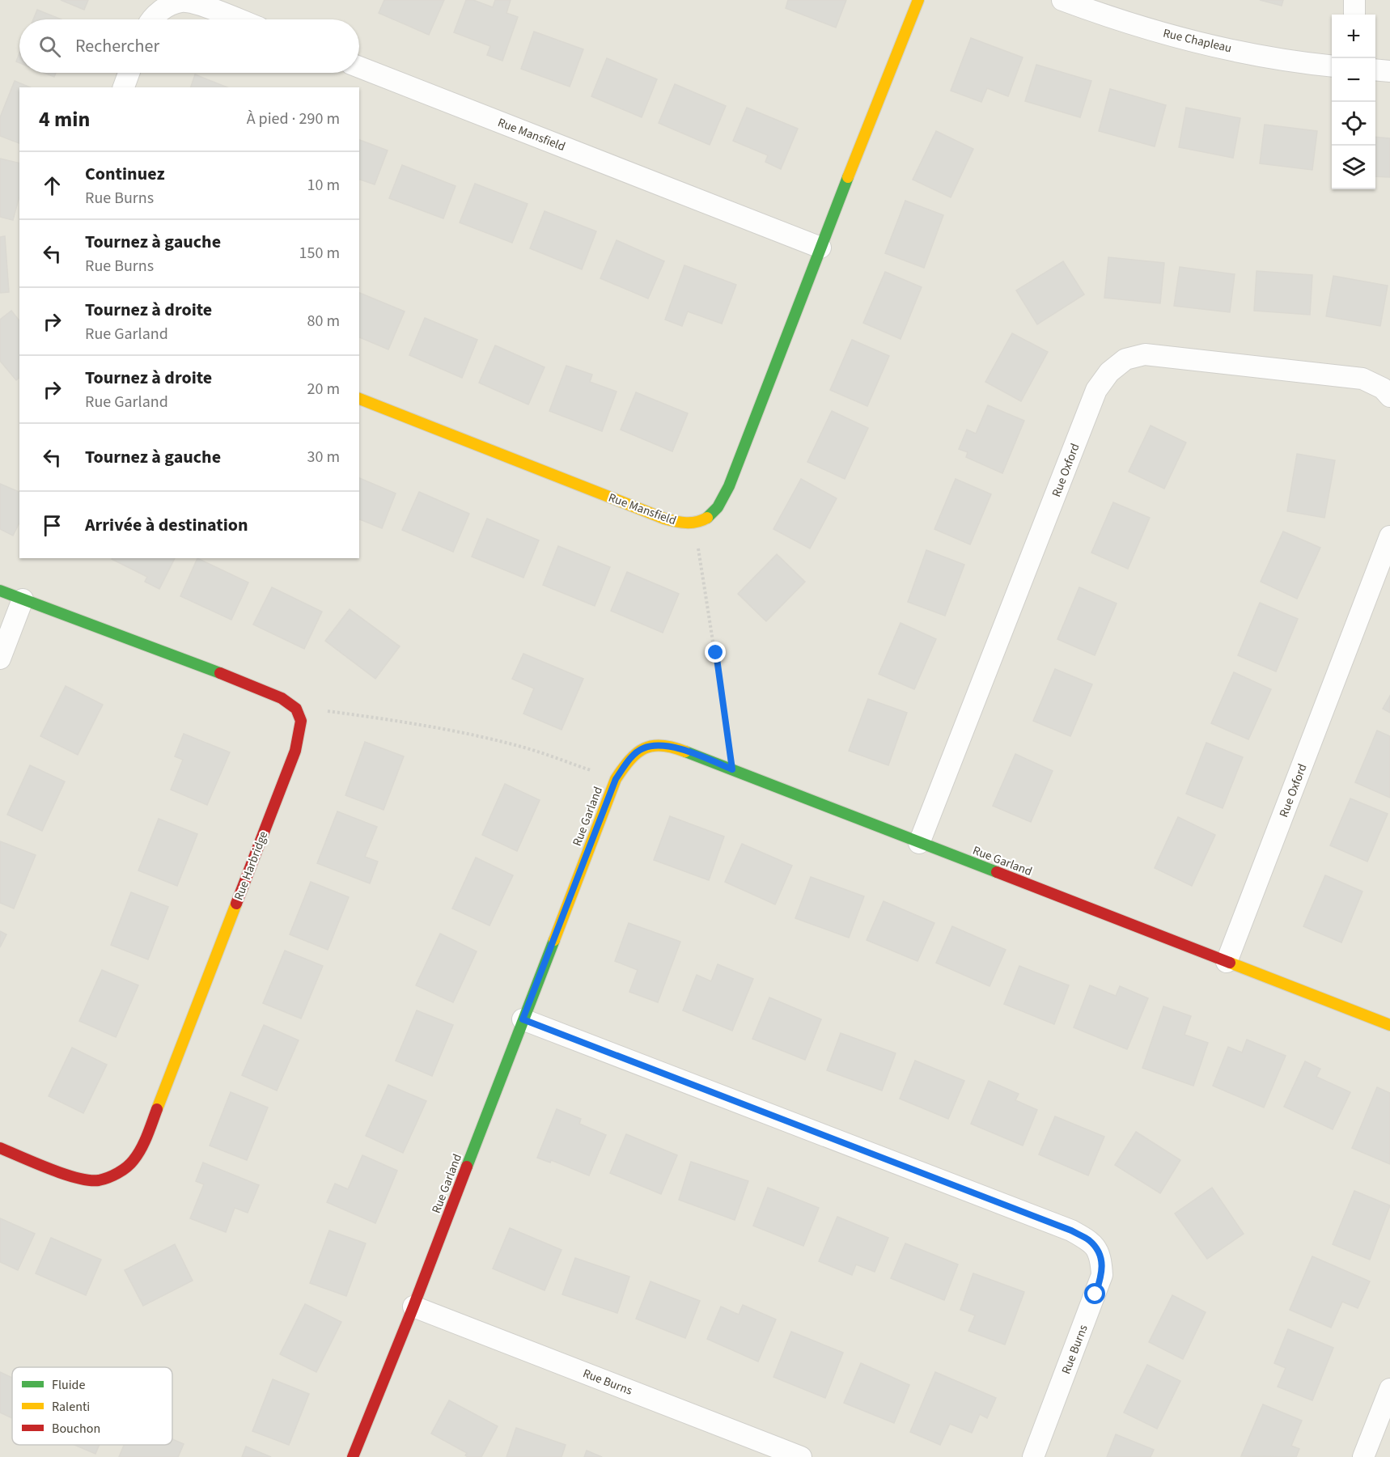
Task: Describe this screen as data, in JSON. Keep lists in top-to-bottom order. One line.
{"streets":{"street":["Rue Chapleau","Rue Mansfield","Rue Oxford","Rue Garland","Rue Harbridge","Rue Burns"]},"crossings":[["Rue Oxford","Rue Garland"],["Rue Garland","Rue Burns"]],"legend":["Fluide","Ralenti","Bouchon"],"page":{"map_buttons":["+","−"],"search":"Rechercher","heading":["4 min","À pied · 290 m"],"list":[["Continuez","Rue Burns","10 m"],["Tournez à gauche","Rue Burns","150 m"],["Tournez à droite","Rue Garland","80 m"],["Tournez à droite","Rue Garland","20 m"],["Tournez à gauche","30 m"],"Arrivée à destination"]}}
